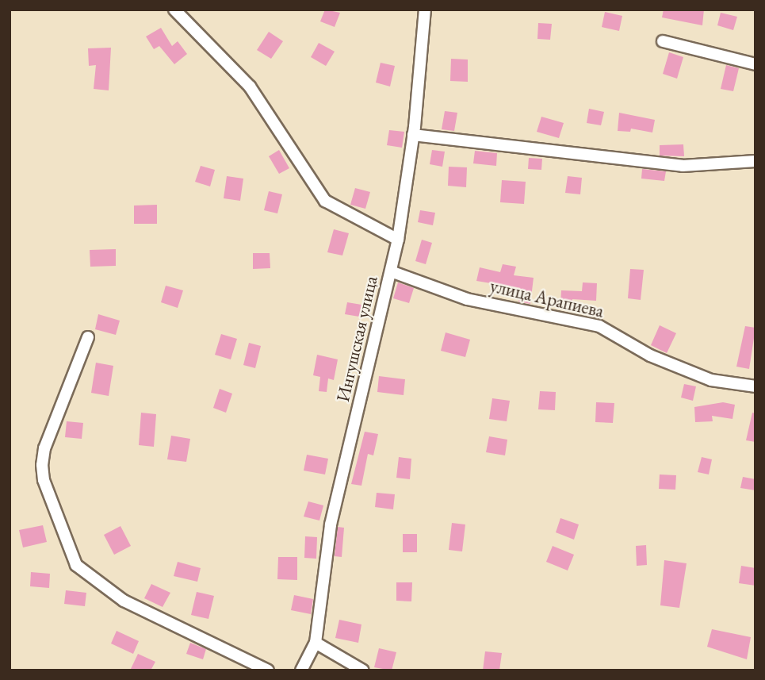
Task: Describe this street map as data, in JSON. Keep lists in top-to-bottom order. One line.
{"streets":{"street":["улица Арапиева","Ингушская улица"]},"crossings":[["улица Арапиева","Ингушская улица"]]}
